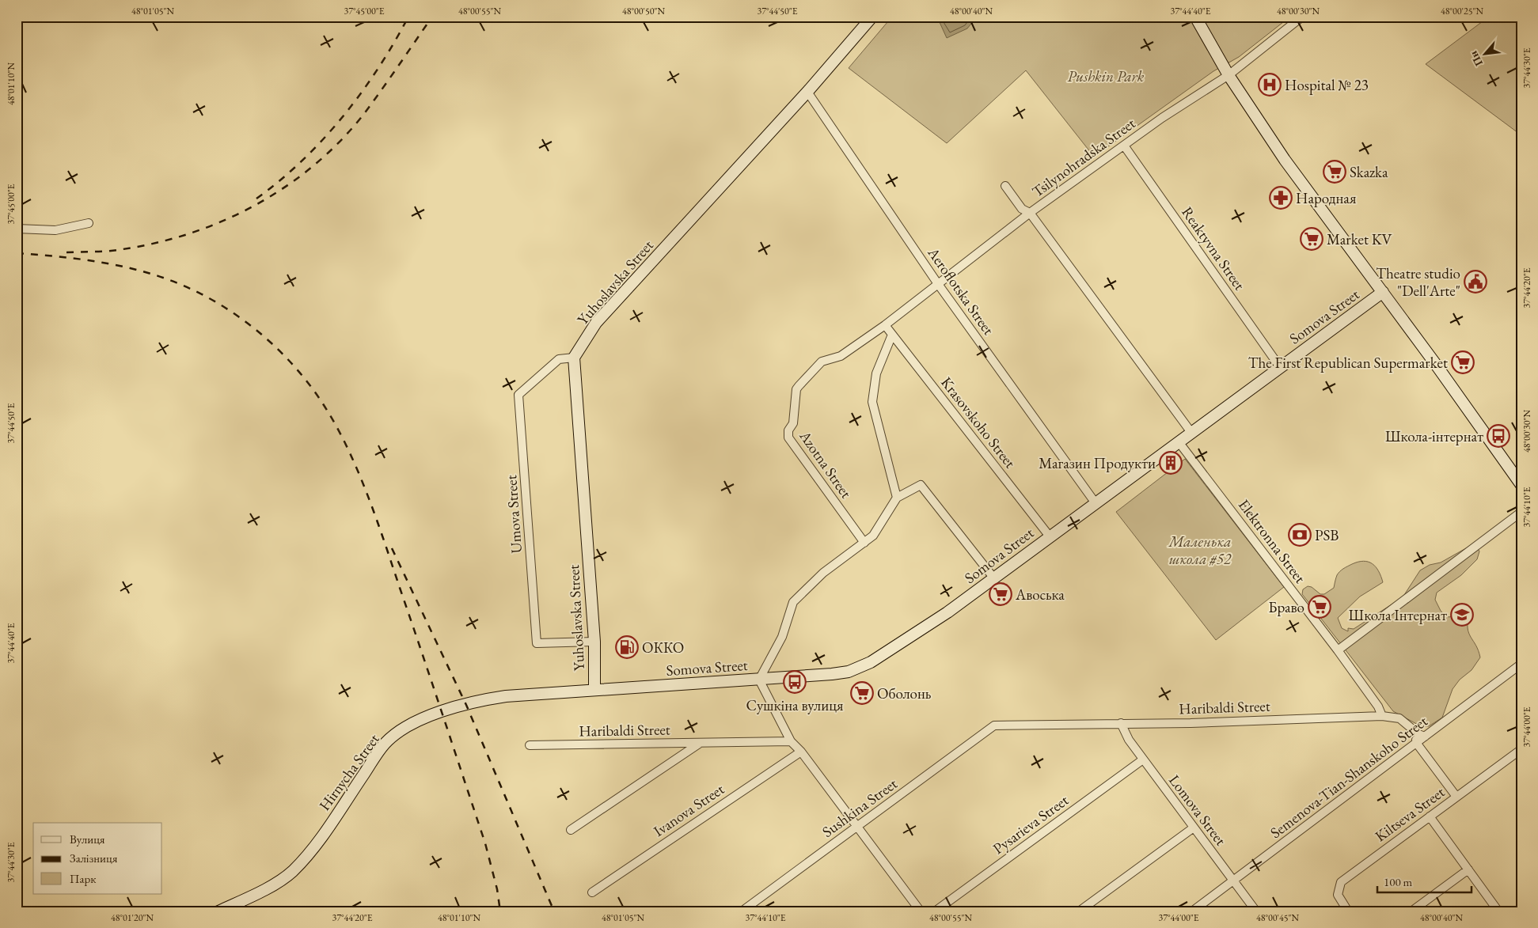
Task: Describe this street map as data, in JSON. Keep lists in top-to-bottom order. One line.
{"streets":{"main road":["Yuhoslavska Street","Somova Street","Hirnycha Street"],"street":["Tsilynohradska Street","Reaktyvna Street","Aeroflotska Street","Krasovskoho Street","Azotna Street","Umova Street","Elektronna Street","Haribaldi Street","Semenova-Tian-Shanskoho Street","Sushkina Street","Ivanova Street","Lomova Street","Kiltseva Street","Pysarieva Street"]},"crossings":[["Tsilynohradska Street","Reaktyvna Street"],["Tsilynohradska Street","Aeroflotska Street"],["Tsilynohradska Street","Krasovskoho Street"],["Tsilynohradska Street","Azotna Street"],["Reaktyvna Street","Somova Street"],["Yuhoslavska Street","Aeroflotska Street"],["Yuhoslavska Street","Somova Street"],["Yuhoslavska Street","Umova Street"],["Aeroflotska Street","Somova Street"],["Somova Street","Krasovskoho Street"],["Somova Street","Elektronna Street"],["Somova Street","Hirnycha Street"],["Krasovskoho Street","Azotna Street"],["Elektronna Street","Haribaldi Street"],["Haribaldi Street","Semenova-Tian-Shanskoho Street"],["Haribaldi Street","Sushkina Street"],["Haribaldi Street","Lomova Street"],["Semenova-Tian-Shanskoho Street","Lomova Street"],["Lomova Street","Pysarieva Street"]],"parks":["Pushkin Park","Маленька школа #52"],"places":{"hospital":["Hospital № 23"],"supermarket":["Skazka","Market KV","The First Republican Supermarket","Авоська","Браво","Оболонь"],"pharmacy":["Народная"],"public building":["Theatre studio \"Dell'Arte\""],"bus stop":["Школа-інтернат","Сушкіна вулиця"],"building":["Магазин Продукти"],"bank":["PSB"],"school or university":["Школа Інтернат"],"fuel station":["ОККО"]},"legend":["Вулиця","Залізниця","Парк"],"scale_bar":"100 m","north":"bottom left","coordinates":["48°01'05\"N","37°45'00\"E","48°00'55\"N","48°00'50\"N","37°44'50\"E","48°00'40\"N","37°44'40\"E","48°00'30\"N","48°00'25\"N","37°44'30\"E","48°01'10\"N","37°44'20\"E","37°44'10\"E","37°44'00\"E","48°01'20\"N","48°00'45\"N"]}
